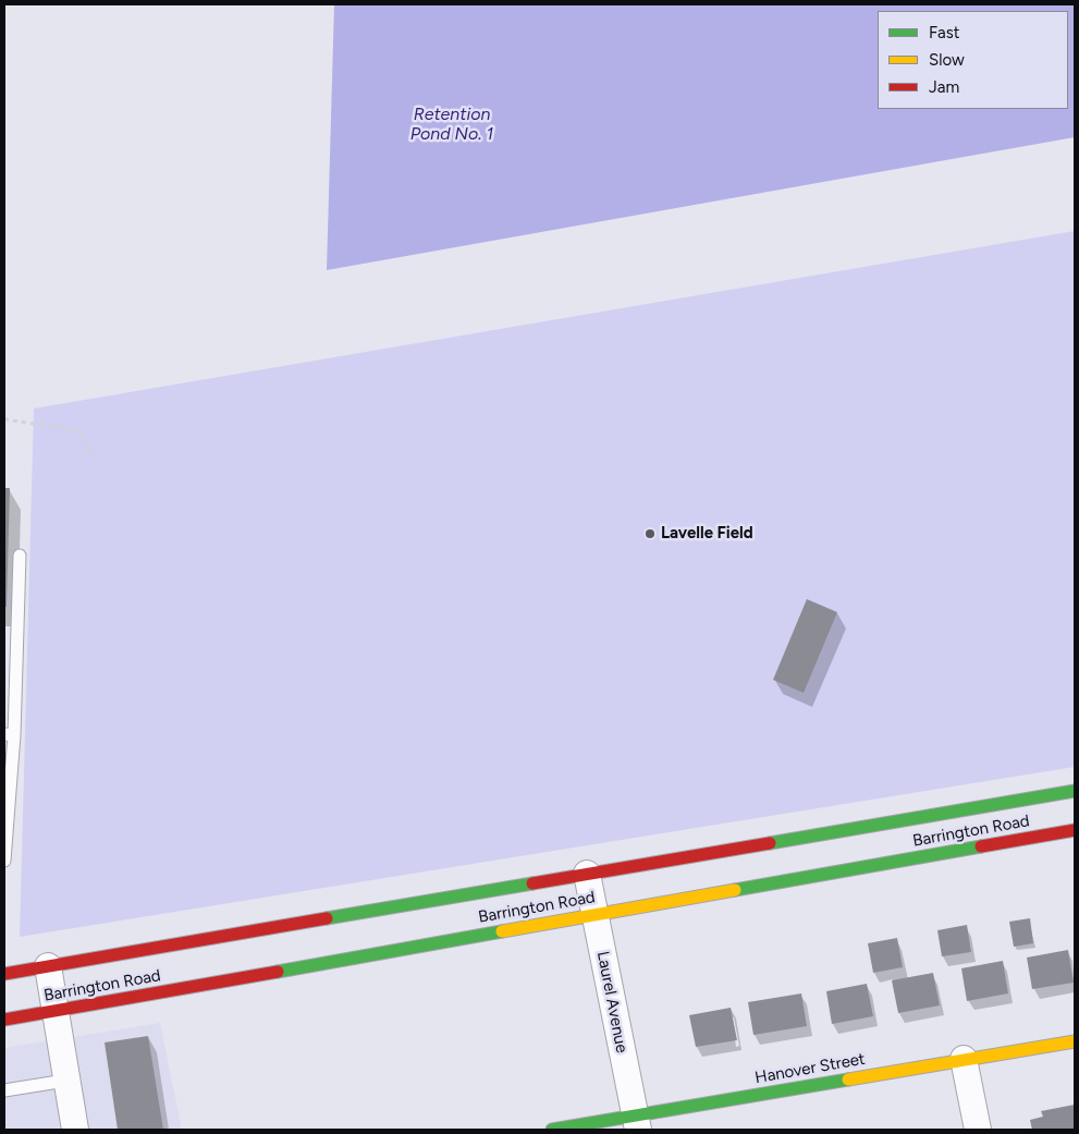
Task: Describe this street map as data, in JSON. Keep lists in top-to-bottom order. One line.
{"streets":{"main road":["Barrington Road","Hanover Street"],"street":["Laurel Avenue"]},"crossings":[["Barrington Road","Laurel Avenue"],["Laurel Avenue","Hanover Street"]],"water":["Retention Pond No. 1"],"places":["Lavelle Field"],"legend":["Fast","Slow","Jam"]}
